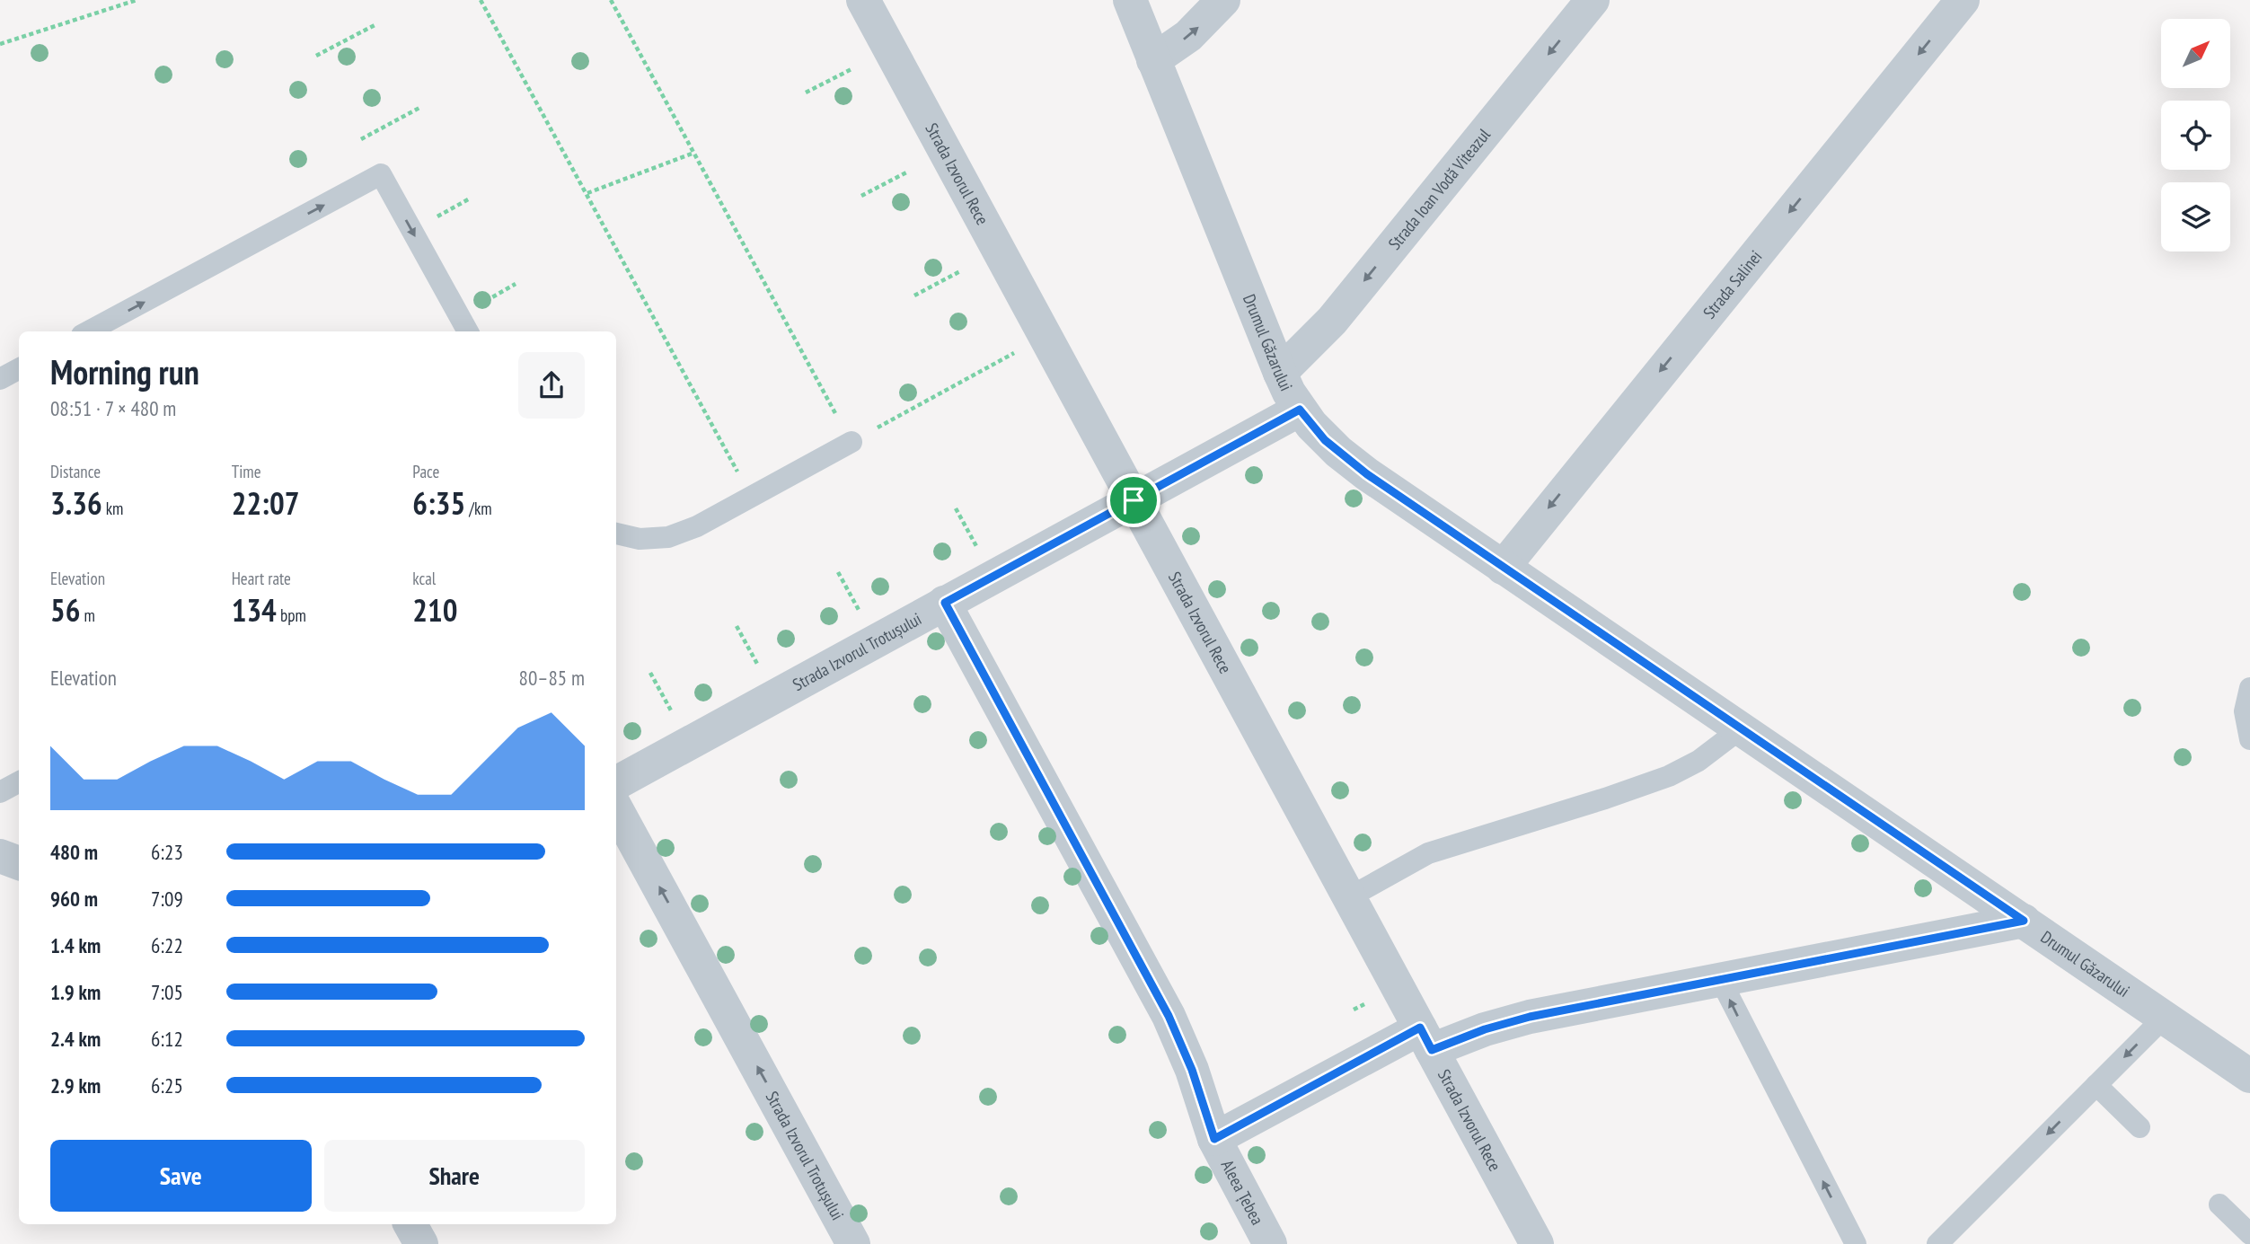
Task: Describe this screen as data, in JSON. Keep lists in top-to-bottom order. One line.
{"streets":{"street":["Strada Izvorul Rece","Strada Ioan Vodă Viteazul","Strada Salinei","Drumul Găzarului","Strada Izvorul Trotușului","Aleea Țebea"]},"crossings":[["Strada Izvorul Rece","Strada Izvorul Trotușului"],["Strada Ioan Vodă Viteazul","Drumul Găzarului"],["Strada Salinei","Drumul Găzarului"],["Drumul Găzarului","Strada Izvorul Trotușului"],["Strada Izvorul Trotușului","Aleea Țebea"]],"one_way":["Strada Ioan Vodă Viteazul","Strada Salinei","Strada Izvorul Trotușului"],"north":"top right","page":{"heading":["Morning run","08:51 · 7 × 480 m"],"stats":[["Distance","3.36 km"],["Time","22:07"],["Pace","6:35 /km"],["Elevation","56 m"],["Heart rate","134 bpm"],["kcal","210"]],"chart":["Elevation","80–85 m"],"list":[{"name":"480 m","note":"6:23"},{"name":"960 m","note":"7:09"},{"name":"1.4 km","note":"6:22"},{"name":"1.9 km","note":"7:05"},{"name":"2.4 km","note":"6:12"},{"name":"2.9 km","note":"6:25"}],"buttons":["Save","Share"]}}
